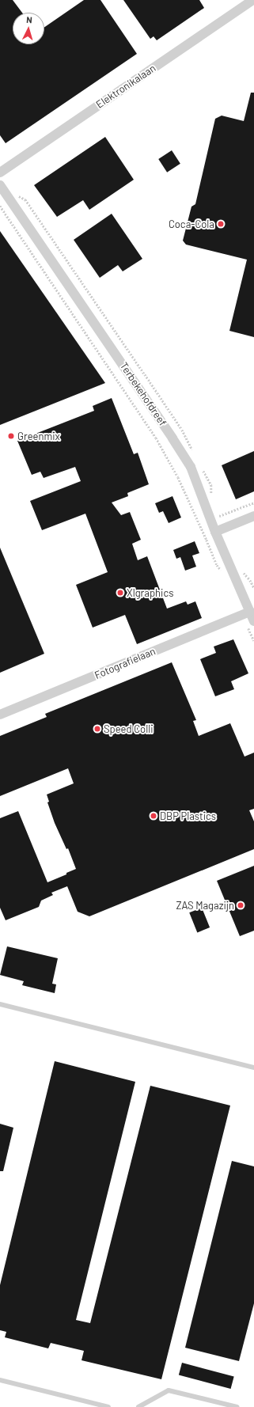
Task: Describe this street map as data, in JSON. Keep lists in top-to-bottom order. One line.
{"streets":{"street":["Elektronikalaan","Terbekehofdreef","Fotografielaan"]},"crossings":[["Terbekehofdreef","Fotografielaan"]],"places":["Coca-Cola","Greenmix","Xlgraphics","Speed Colli","DBP Plastics","ZAS Magazijn"],"north":"top"}
